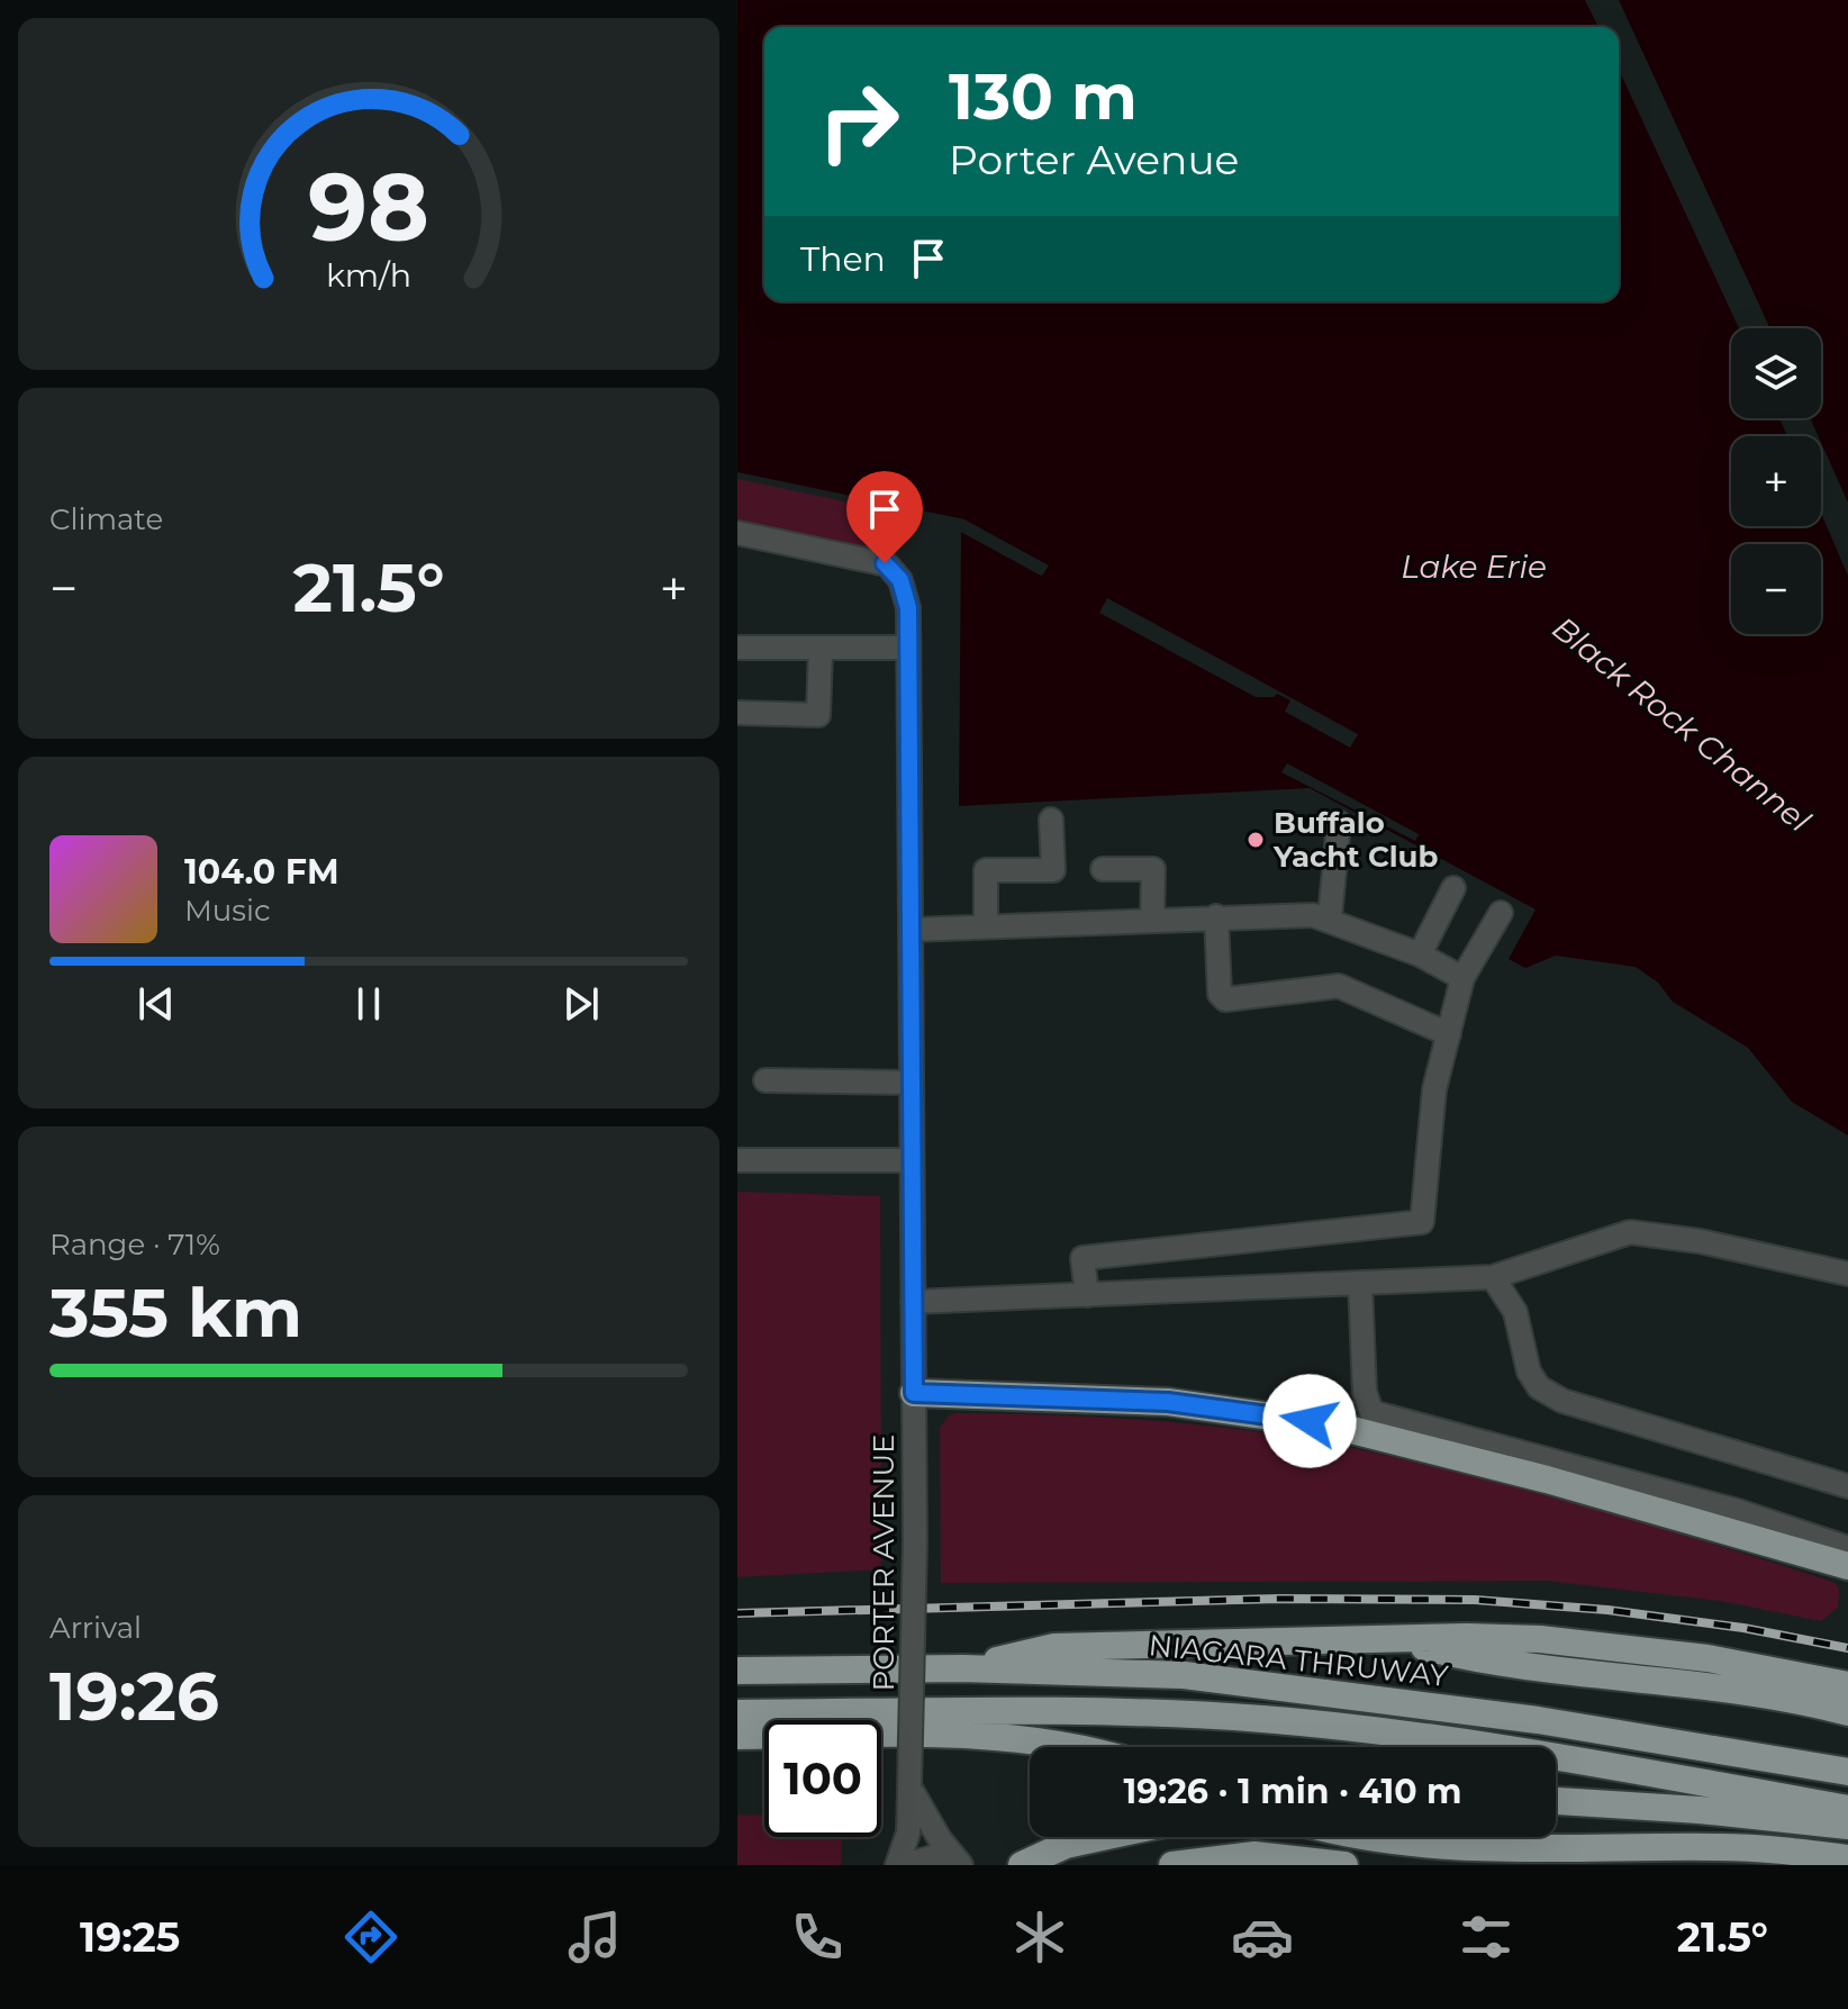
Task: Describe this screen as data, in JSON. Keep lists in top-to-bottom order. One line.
{"streets":{"highway":["NIAGARA THRUWAY"],"street":["PORTER AVENUE"]},"water":["Lake Erie","Black Rock Channel"],"places":["Buffalo Yacht Club"],"page":{"turn":["130 m","Porter Avenue"],"then":"Then","map_buttons":["+","−"],"tile":["Climate",["Range · 71%","355 km"],["Arrival","19:26"]],"heat":["−","21.5°","+"],"song":["104.0 FM","Music"],"limit":"100","trip":"19:26 · 1 min · 410 m","tabs":["19:25","21.5°"],"gauge":["98","km/h"]}}
